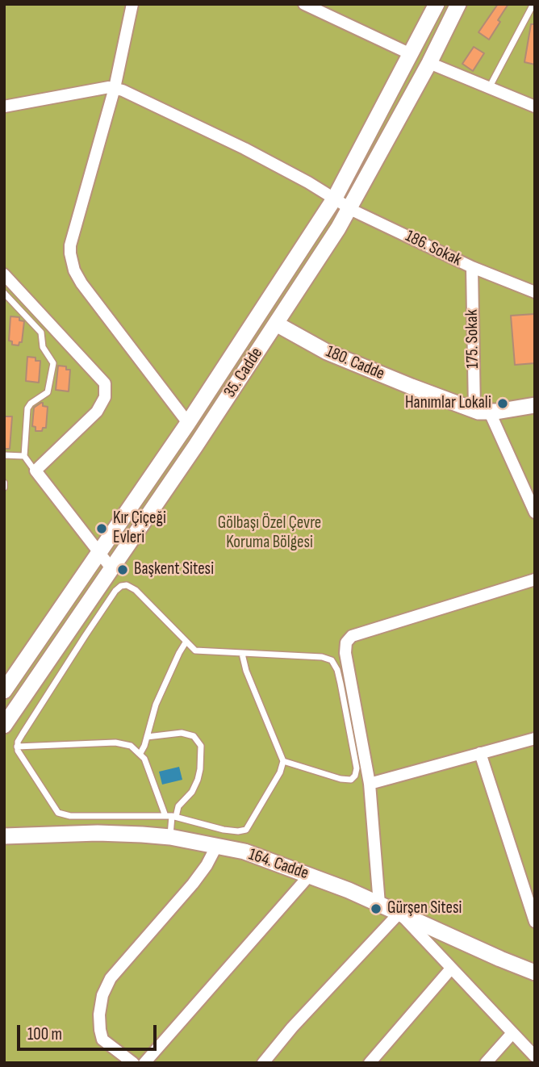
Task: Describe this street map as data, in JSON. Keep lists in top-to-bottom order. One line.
{"streets":{"street":["186. Sokak","175. Sokak","180. Cadde","35. Cadde","164. Cadde"]},"crossings":[["186. Sokak","175. Sokak"],["186. Sokak","35. Cadde"],["175. Sokak","180. Cadde"],["180. Cadde","35. Cadde"]],"parks":["Gölbaşı Özel Çevre Koruma Bölgesi"],"places":["Hanımlar Lokali","Kır Çiçeği Evleri","Başkent Sitesi","Gürşen Sitesi"],"scale_bar":"100 m"}
